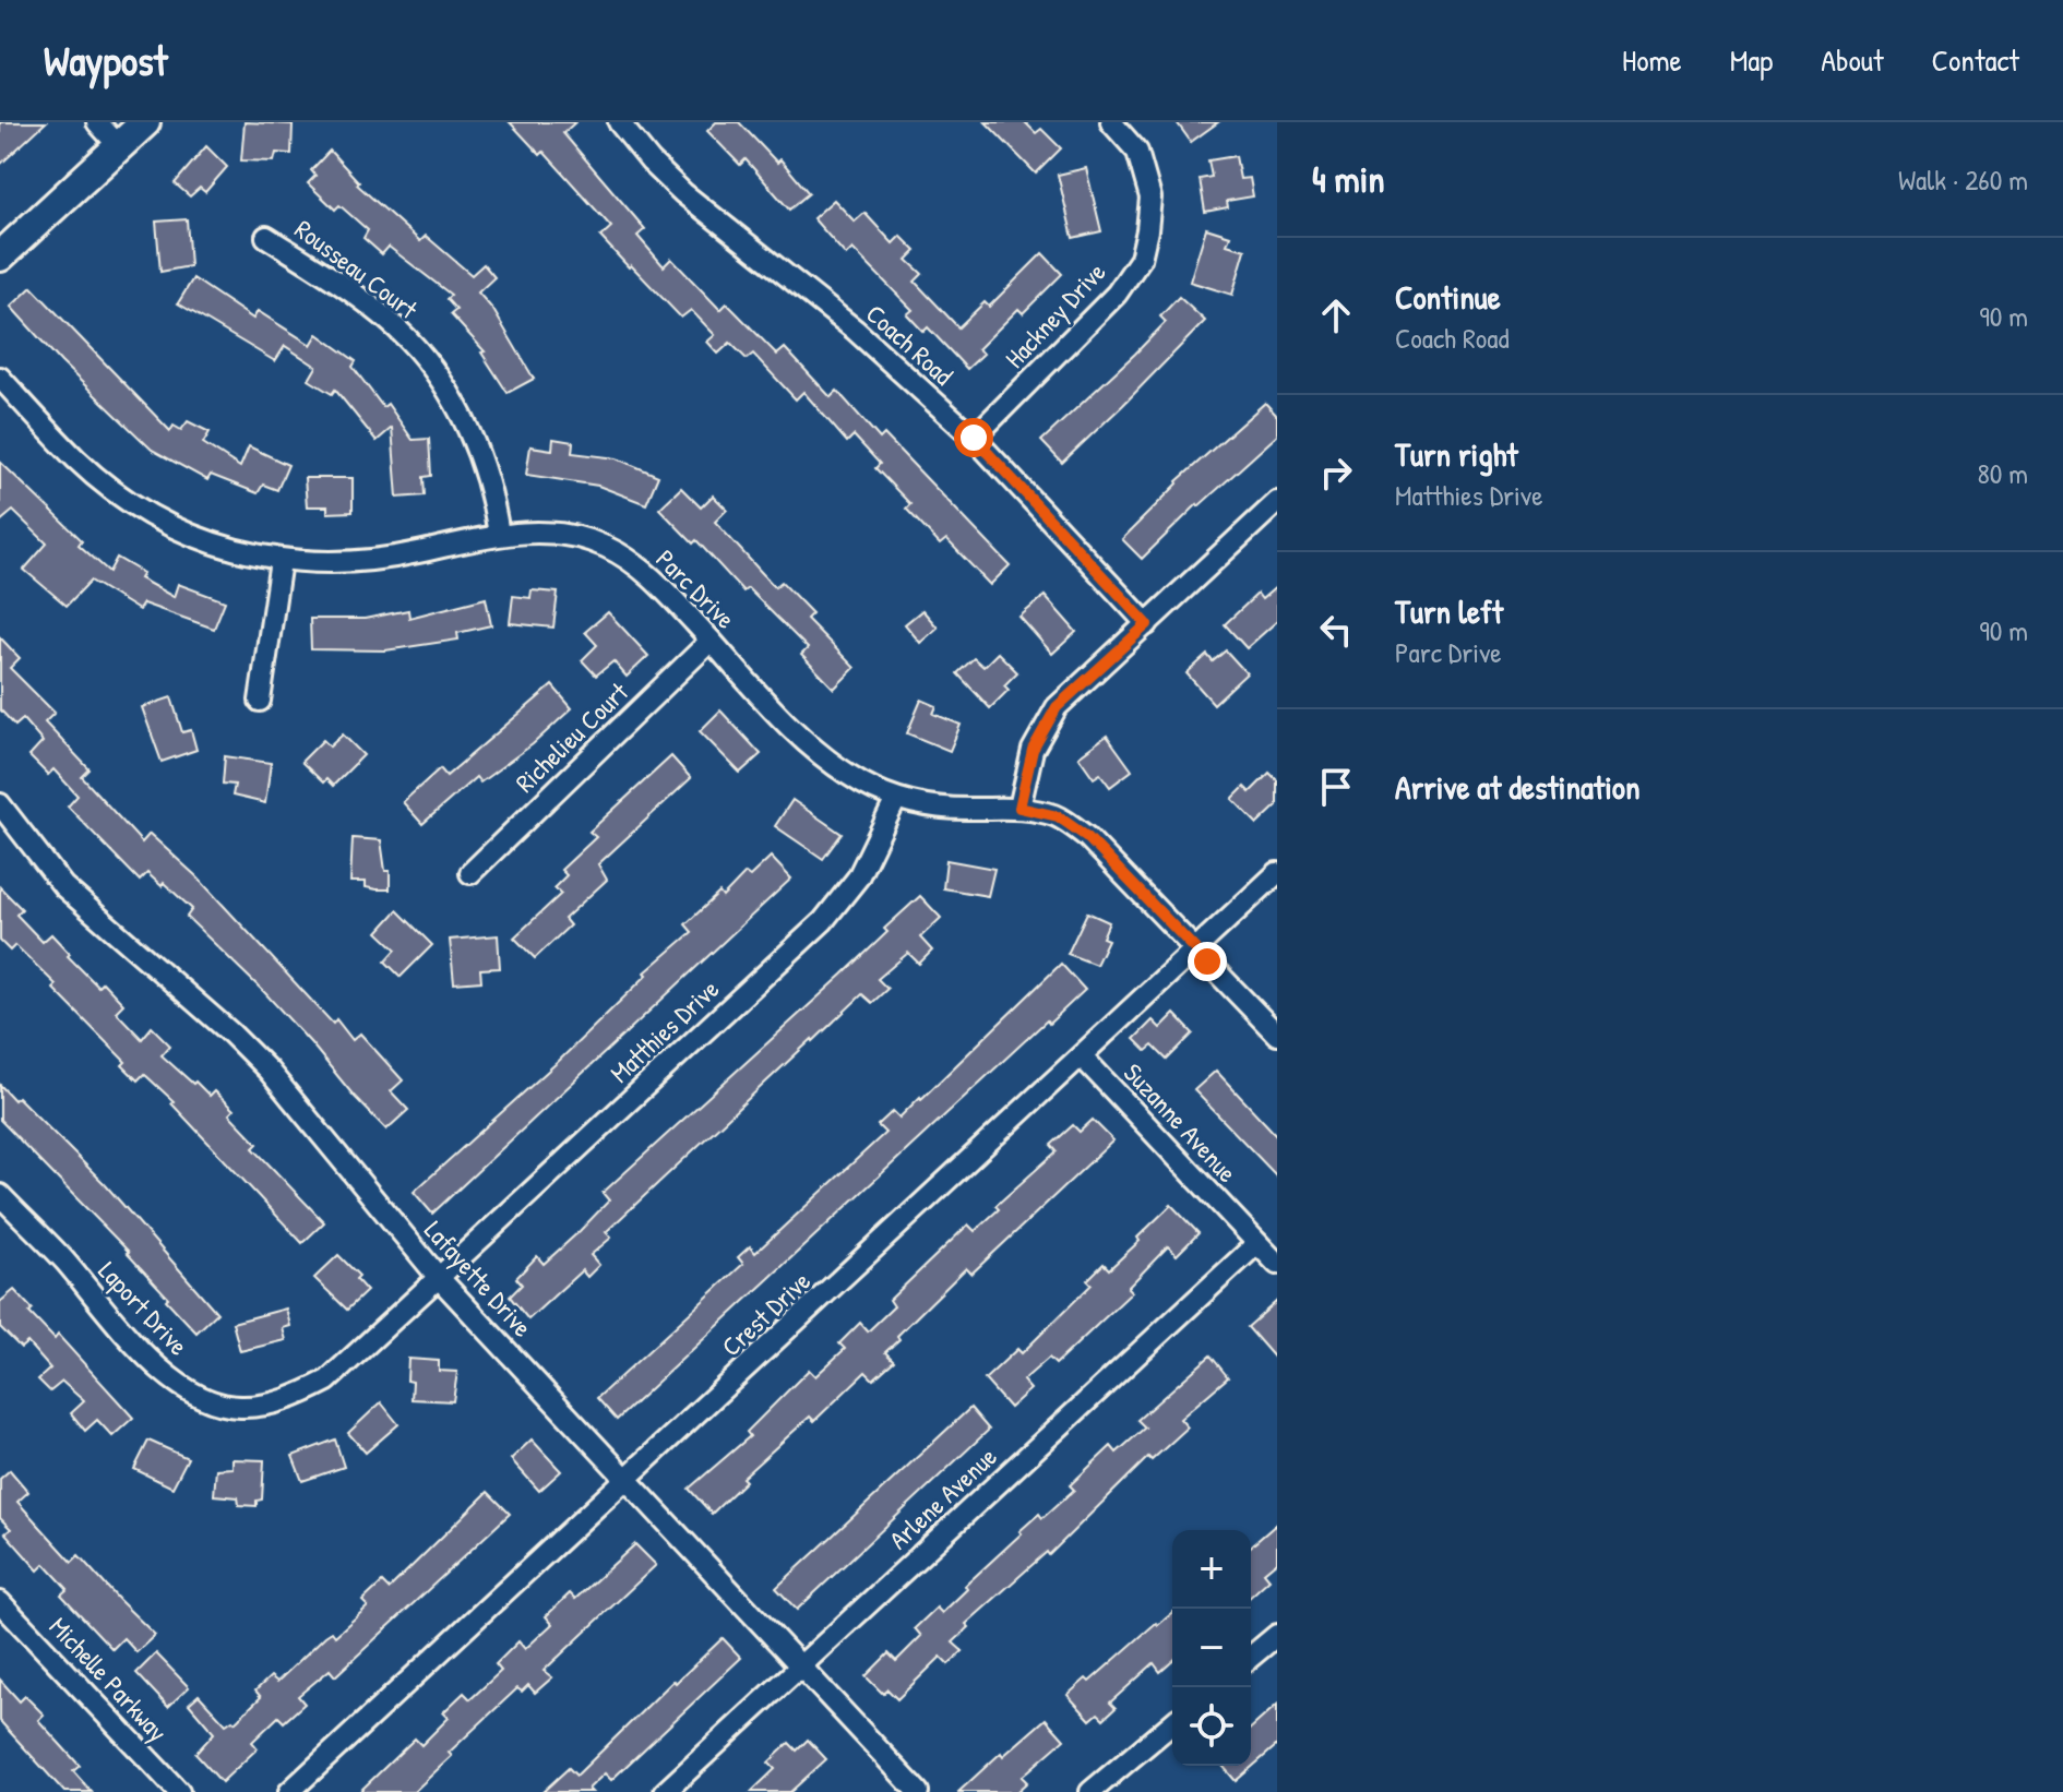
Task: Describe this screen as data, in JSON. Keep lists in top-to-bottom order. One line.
{"streets":{"street":["Rousseau Court","Hackney Drive","Coach Road","Parc Drive","Richelieu Court","Matthies Drive","Suzanne Avenue","Lafayette Drive","Laport Drive","Crest Drive","Arlene Avenue","Michelle Parkway"]},"crossings":[["Rousseau Court","Parc Drive"],["Hackney Drive","Coach Road"],["Parc Drive","Richelieu Court"],["Parc Drive","Matthies Drive"],["Parc Drive","Crest Drive"],["Matthies Drive","Lafayette Drive"],["Matthies Drive","Laport Drive"],["Suzanne Avenue","Crest Drive"],["Suzanne Avenue","Arlene Avenue"],["Lafayette Drive","Laport Drive"],["Lafayette Drive","Crest Drive"],["Lafayette Drive","Arlene Avenue"]],"page":{"header":"Waypost","nav":["Home","Map","About","Contact"],"heading":["4 min","Walk · 260 m"],"list":[["Continue","Coach Road","90 m"],["Turn right","Matthies Drive","80 m"],["Turn left","Parc Drive","90 m"],"Arrive at destination"],"map_buttons":["+","−"]}}
